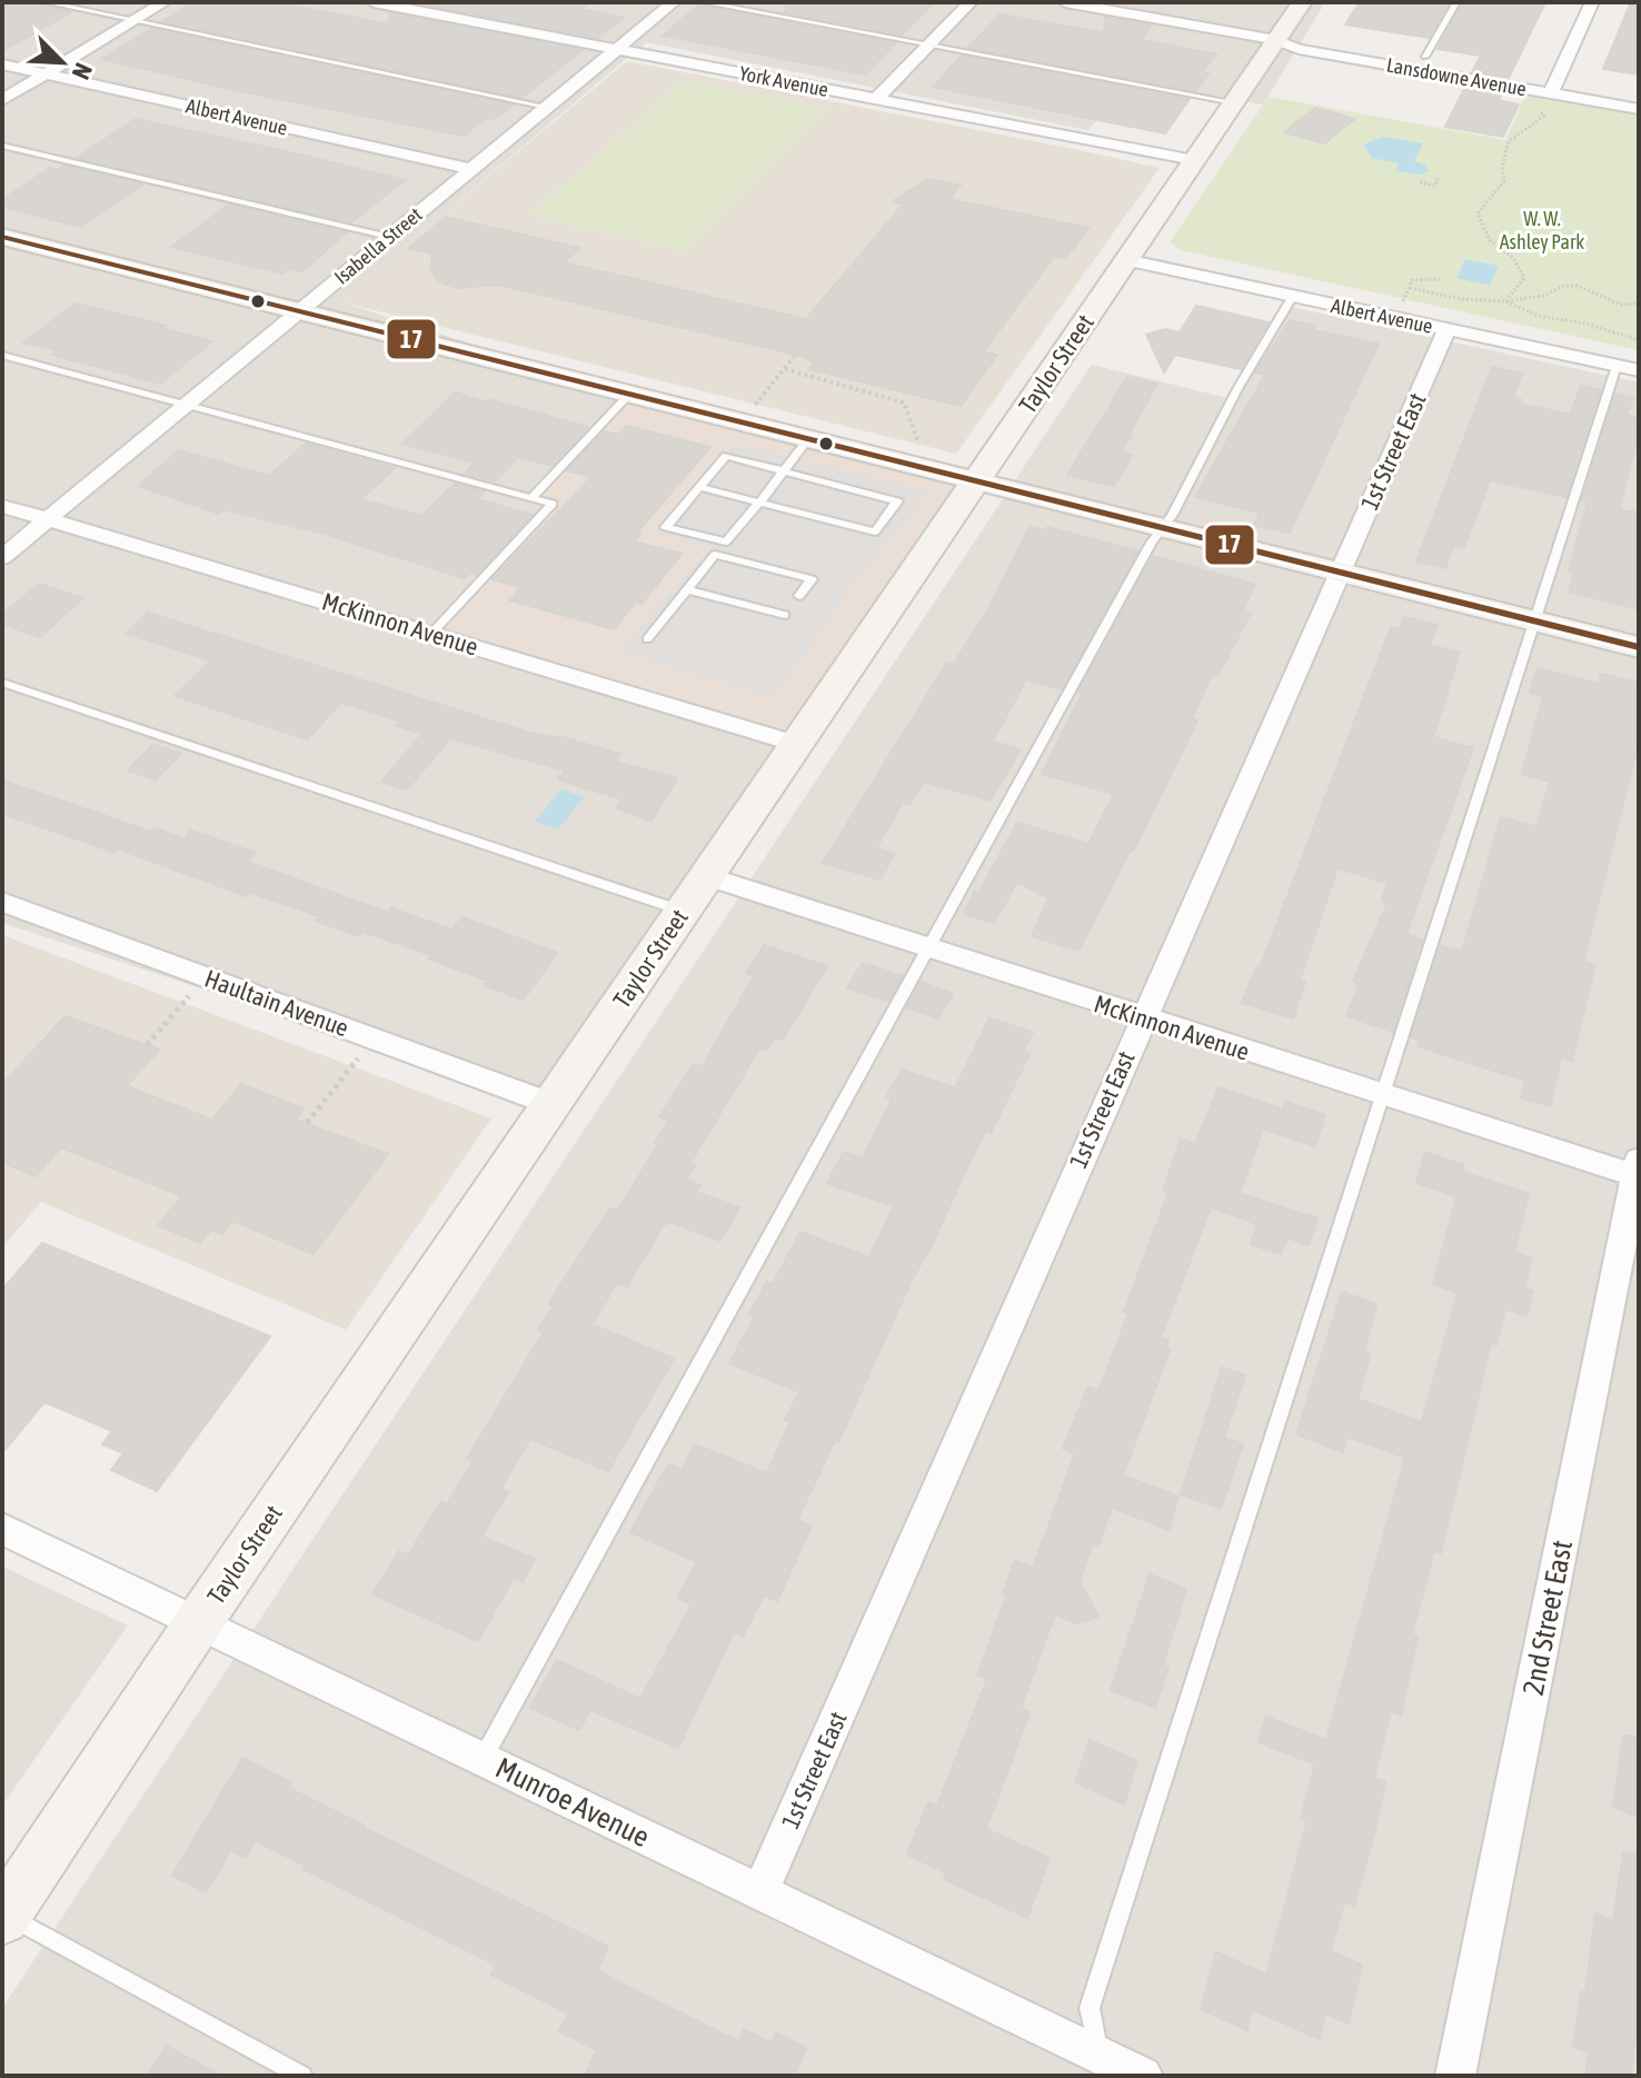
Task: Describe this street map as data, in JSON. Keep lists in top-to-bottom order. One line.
{"streets":{"main road":["Taylor Street"],"street":["Lansdowne Avenue","York Avenue","Albert Avenue","Isabella Street","1st Street East","McKinnon Avenue","Haultain Avenue","2nd Street East","Munroe Avenue"]},"crossings":[["Lansdowne Avenue","Taylor Street"],["York Avenue","Isabella Street"],["York Avenue","Taylor Street"],["Albert Avenue","Isabella Street"],["Albert Avenue","Taylor Street"],["Albert Avenue","1st Street East"],["Isabella Street","McKinnon Avenue"],["Taylor Street","McKinnon Avenue"],["Taylor Street","Haultain Avenue"],["Taylor Street","Munroe Avenue"],["1st Street East","McKinnon Avenue"],["1st Street East","Munroe Avenue"],["McKinnon Avenue","2nd Street East"]],"parks":["W. W. Ashley Park"],"lines":["transit line 17"],"north":"bottom right"}
